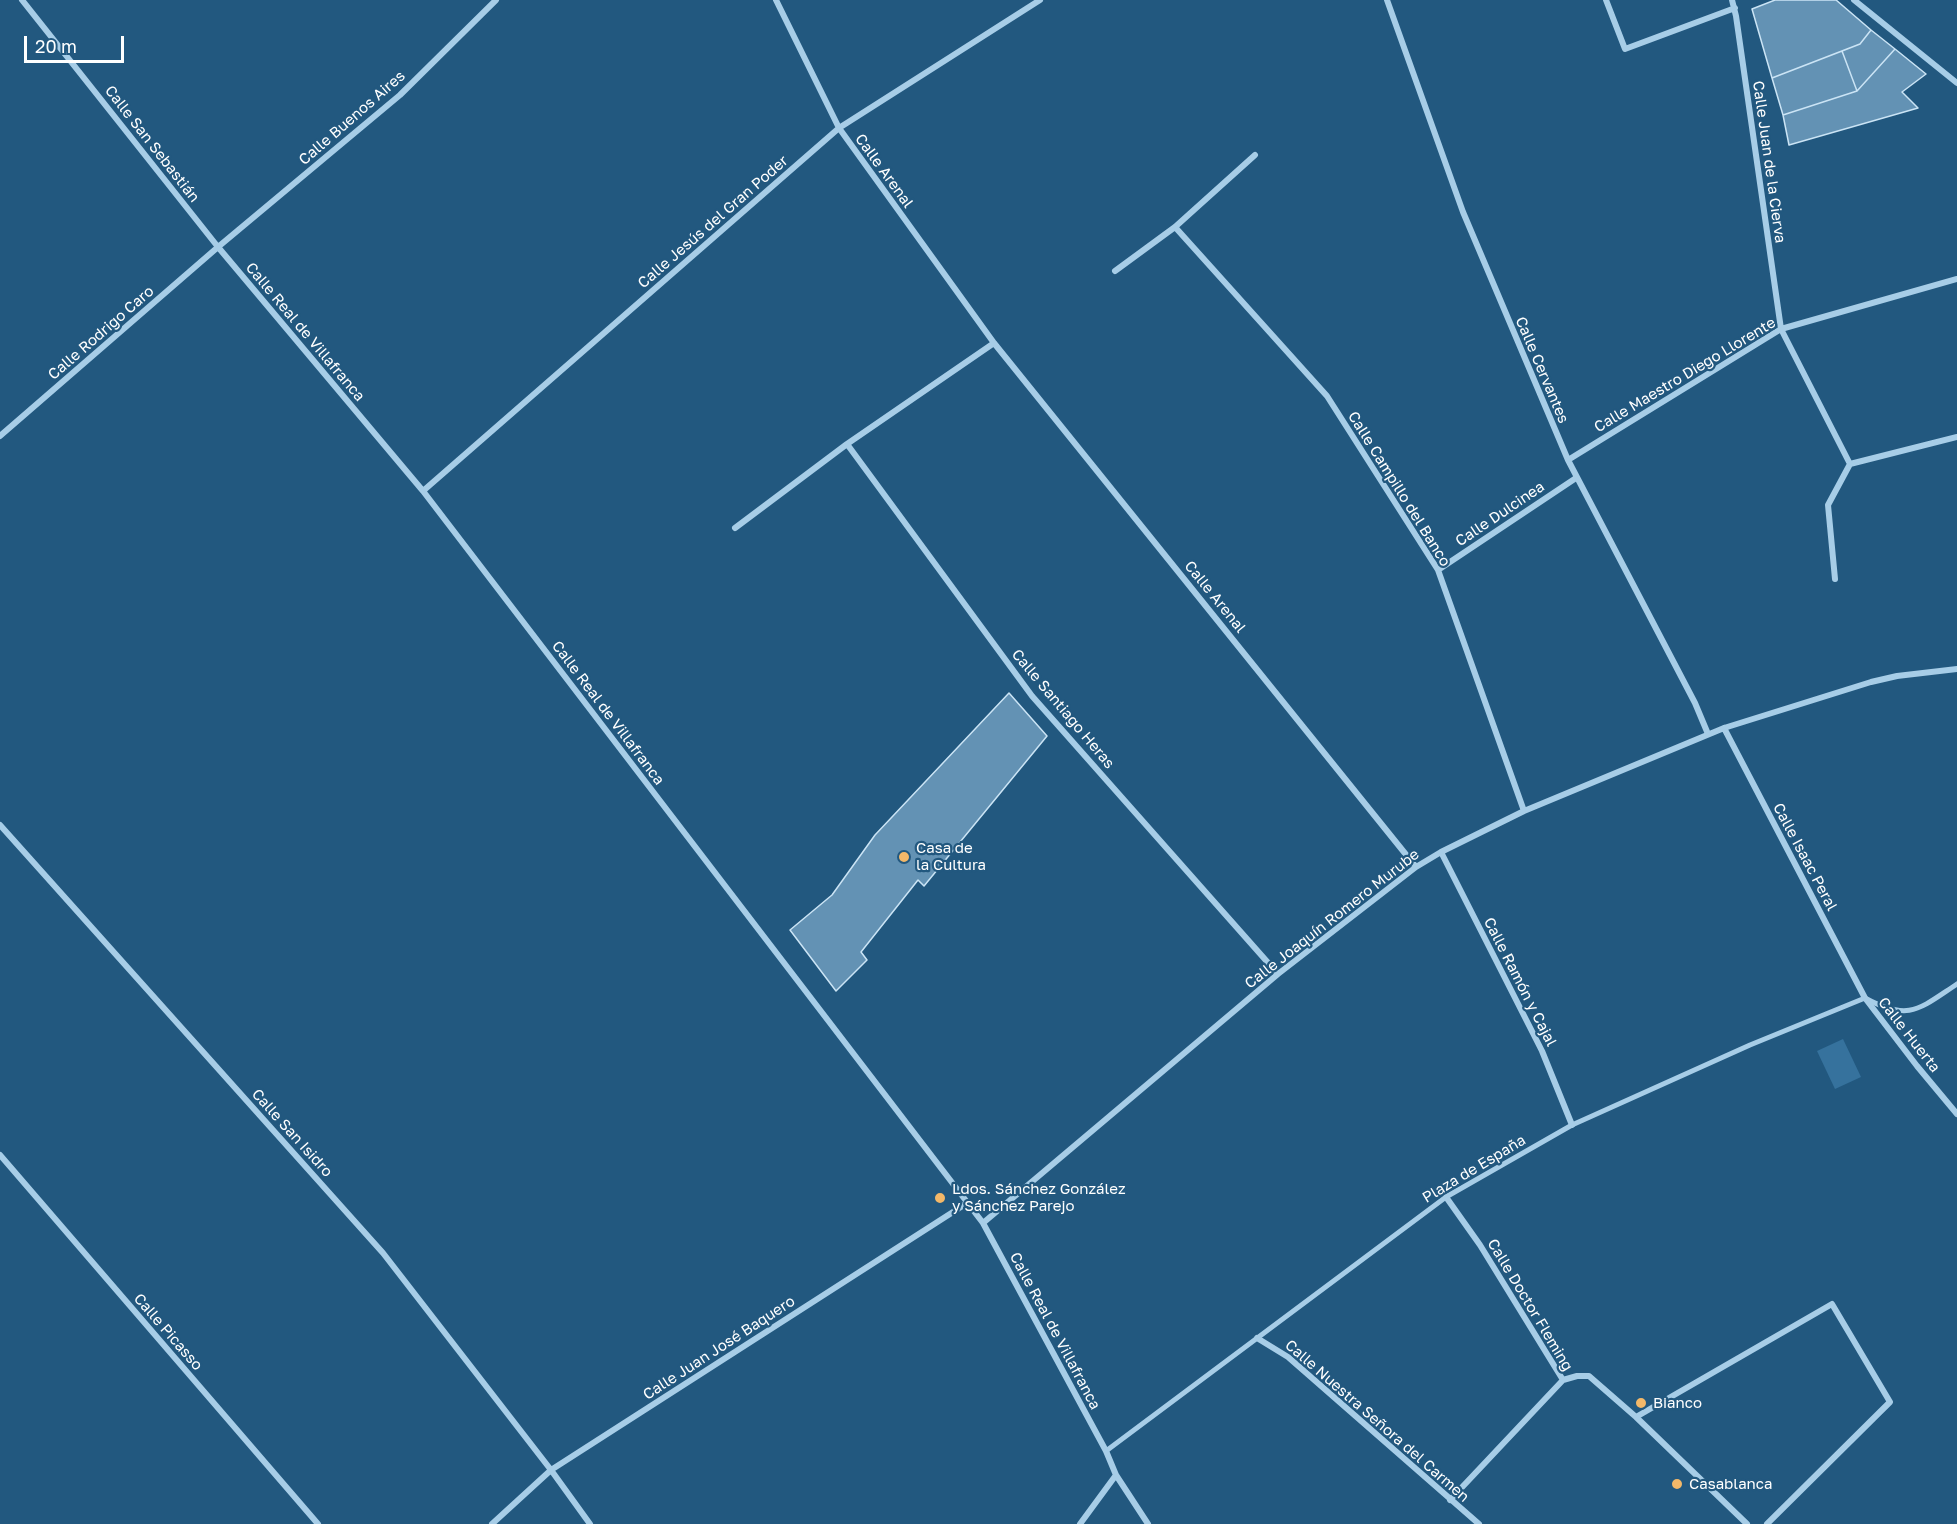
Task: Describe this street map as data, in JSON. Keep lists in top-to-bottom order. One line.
{"streets":{"street":["Calle Buenos Aires","Calle San Sebastián","Calle Juan de la Cierva","Calle Arenal","Calle Jesús del Gran Poder","Calle Real de Villafranca","Calle Rodrigo Caro","Calle Cervantes","Calle Maestro Diego Llorente","Calle Campillo del Banco","Calle Dulcinea","Calle Santiago Heras","Calle Isaac Peral","Calle Joaquín Romero Murube","Calle Ramón y Cajal","Calle Huerta","Calle San Isidro","Plaza de España","Calle Doctor Fleming","Calle Picasso","Calle Juan José Baquero","Calle Nuestra Señora del Carmen"]},"crossings":[["Calle Buenos Aires","Calle San Sebastián"],["Calle Buenos Aires","Calle Real de Villafranca"],["Calle Buenos Aires","Calle Rodrigo Caro"],["Calle San Sebastián","Calle Real de Villafranca"],["Calle San Sebastián","Calle Rodrigo Caro"],["Calle Juan de la Cierva","Calle Maestro Diego Llorente"],["Calle Arenal","Calle Jesús del Gran Poder"],["Calle Arenal","Calle Joaquín Romero Murube"],["Calle Jesús del Gran Poder","Calle Real de Villafranca"],["Calle Real de Villafranca","Calle Rodrigo Caro"],["Calle Real de Villafranca","Calle Joaquín Romero Murube"],["Calle Real de Villafranca","Plaza de España"],["Calle Real de Villafranca","Calle Juan José Baquero"],["Calle Cervantes","Calle Maestro Diego Llorente"],["Calle Cervantes","Calle Dulcinea"],["Calle Cervantes","Calle Joaquín Romero Murube"],["Calle Campillo del Banco","Calle Dulcinea"],["Calle Campillo del Banco","Calle Joaquín Romero Murube"],["Calle Santiago Heras","Calle Joaquín Romero Murube"],["Calle Isaac Peral","Calle Joaquín Romero Murube"],["Calle Isaac Peral","Calle Huerta"],["Calle Isaac Peral","Plaza de España"],["Calle Joaquín Romero Murube","Calle Ramón y Cajal"],["Calle Ramón y Cajal","Plaza de España"],["Calle Huerta","Plaza de España"],["Calle San Isidro","Calle Juan José Baquero"],["Plaza de España","Calle Doctor Fleming"],["Plaza de España","Calle Nuestra Señora del Carmen"],["Calle Doctor Fleming","Calle Nuestra Señora del Carmen"]],"places":["Casa de la Cultura","Ldos. Sánchez González y Sánchez Parejo","Bianco","Casablanca"],"scale_bar":"20 m"}
